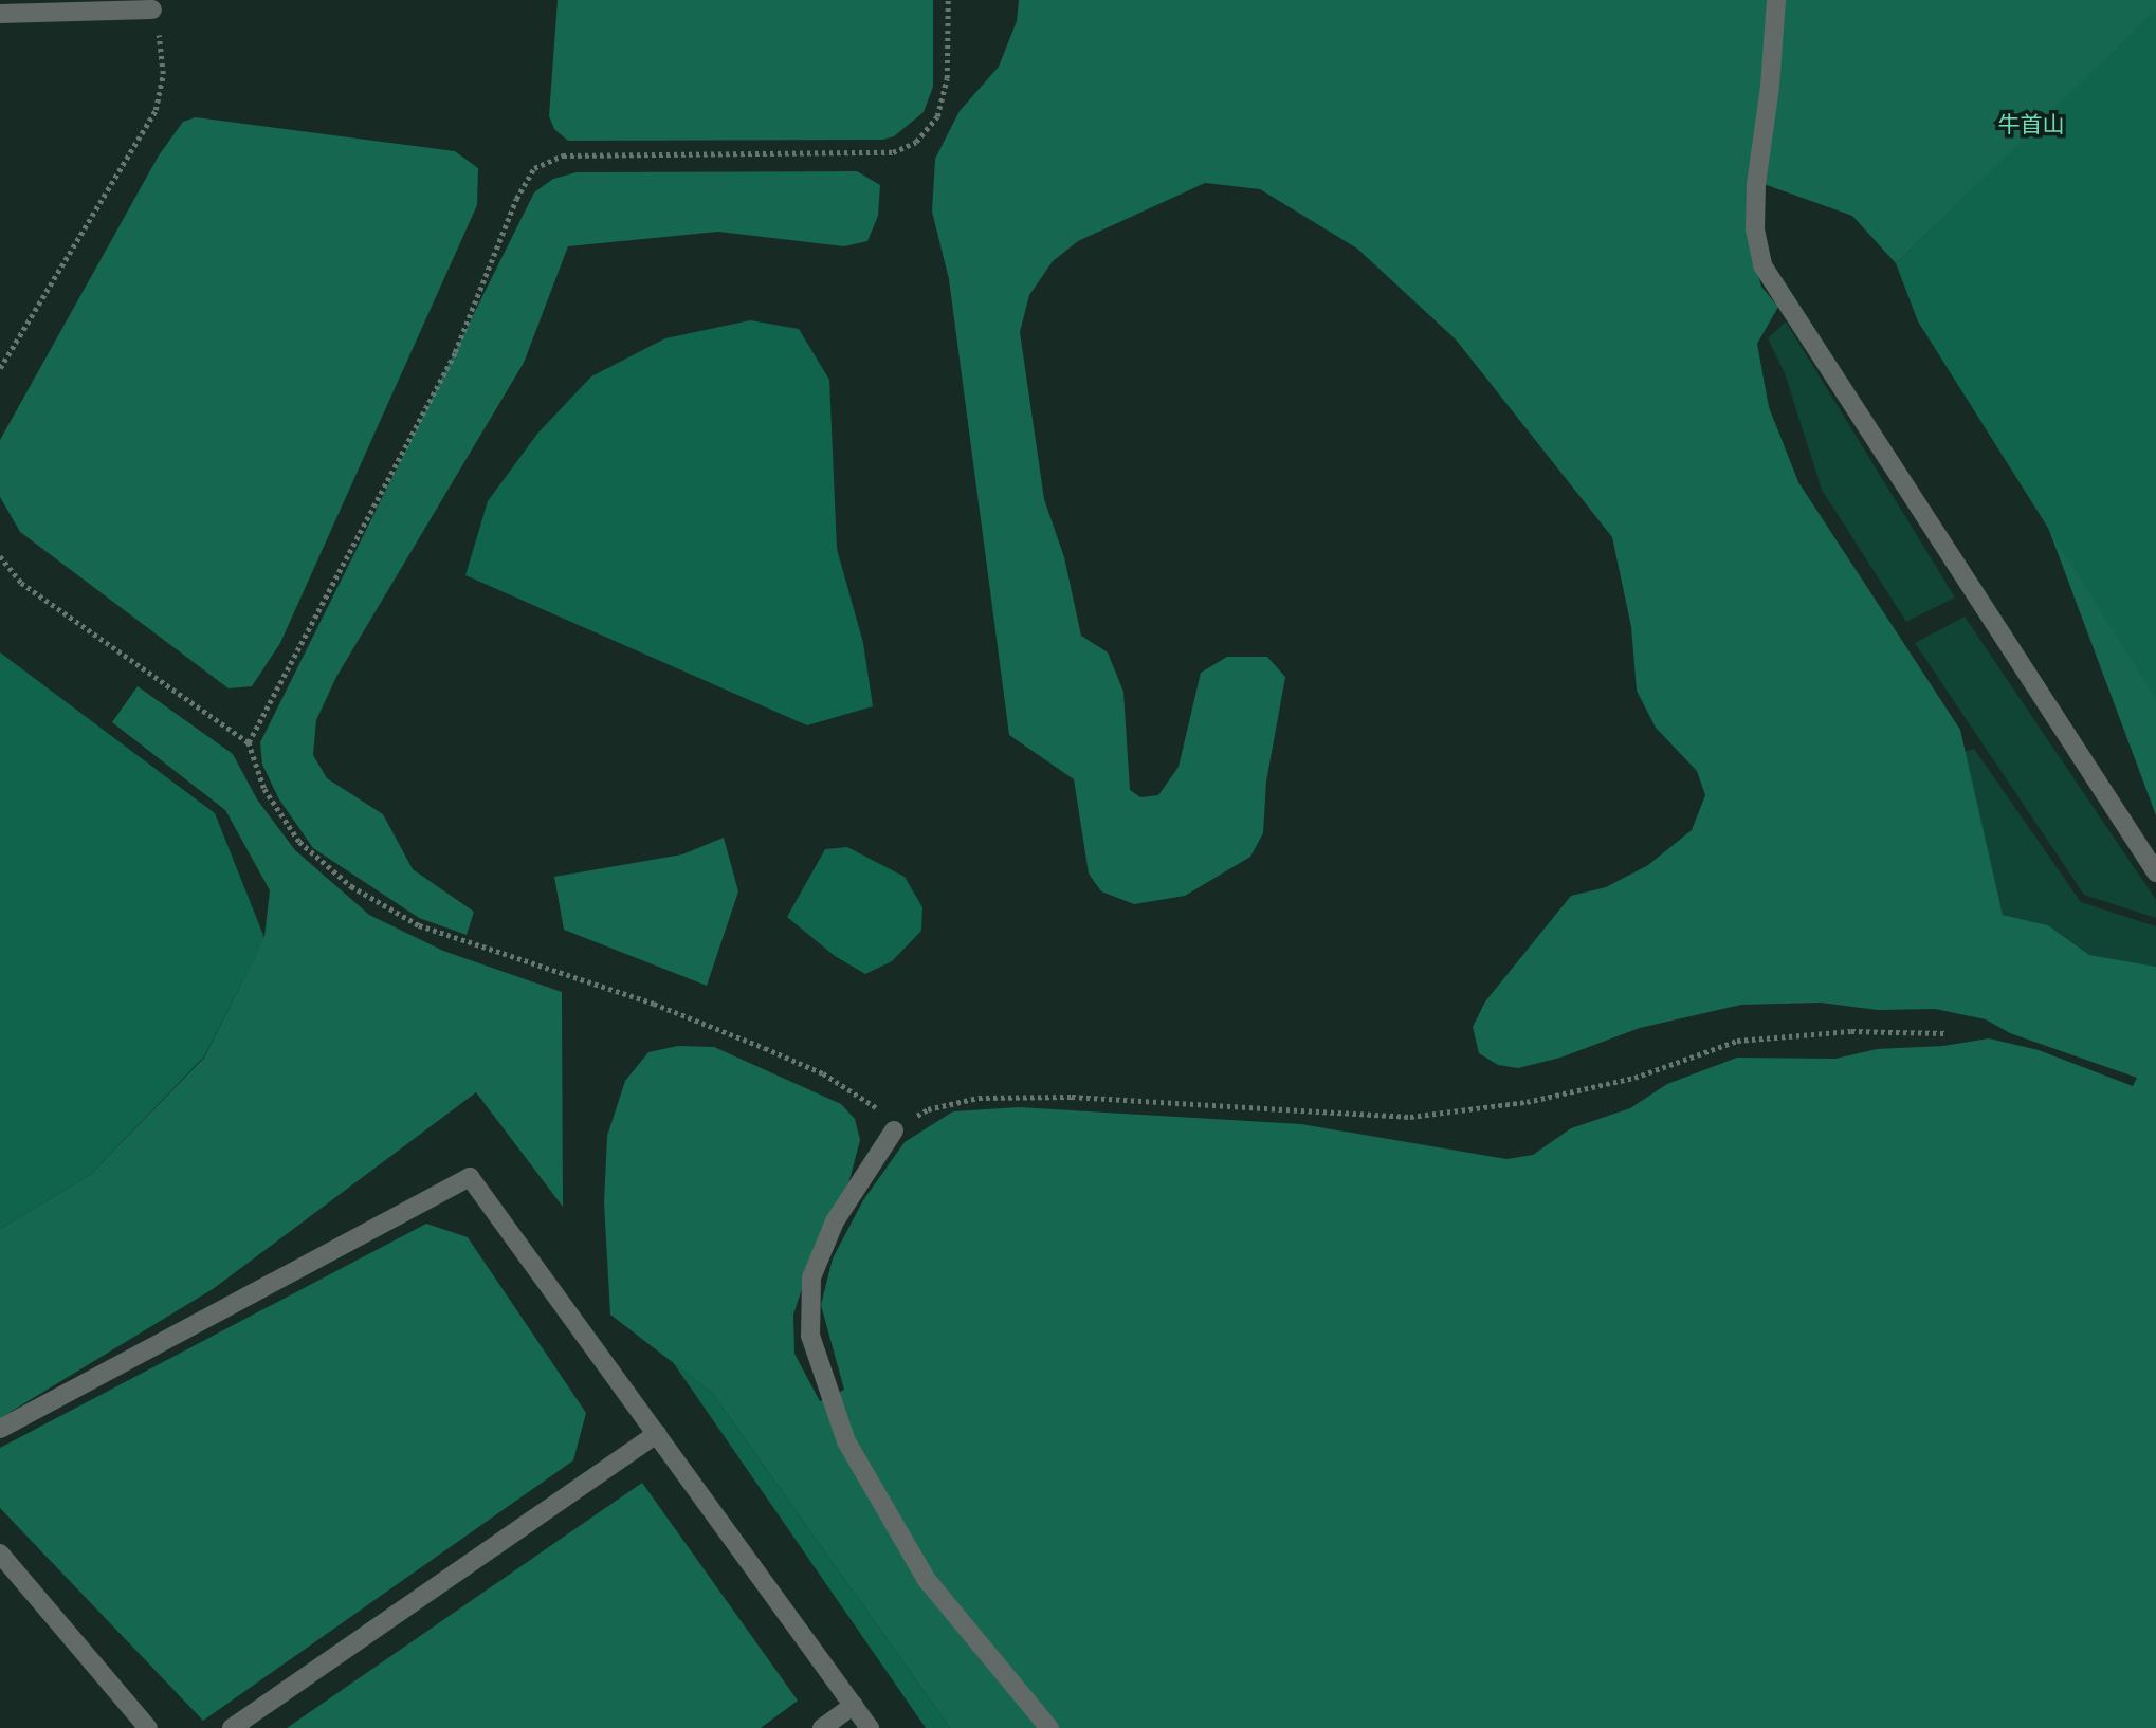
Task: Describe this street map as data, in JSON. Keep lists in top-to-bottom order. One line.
{"parks":["牛首山"]}
